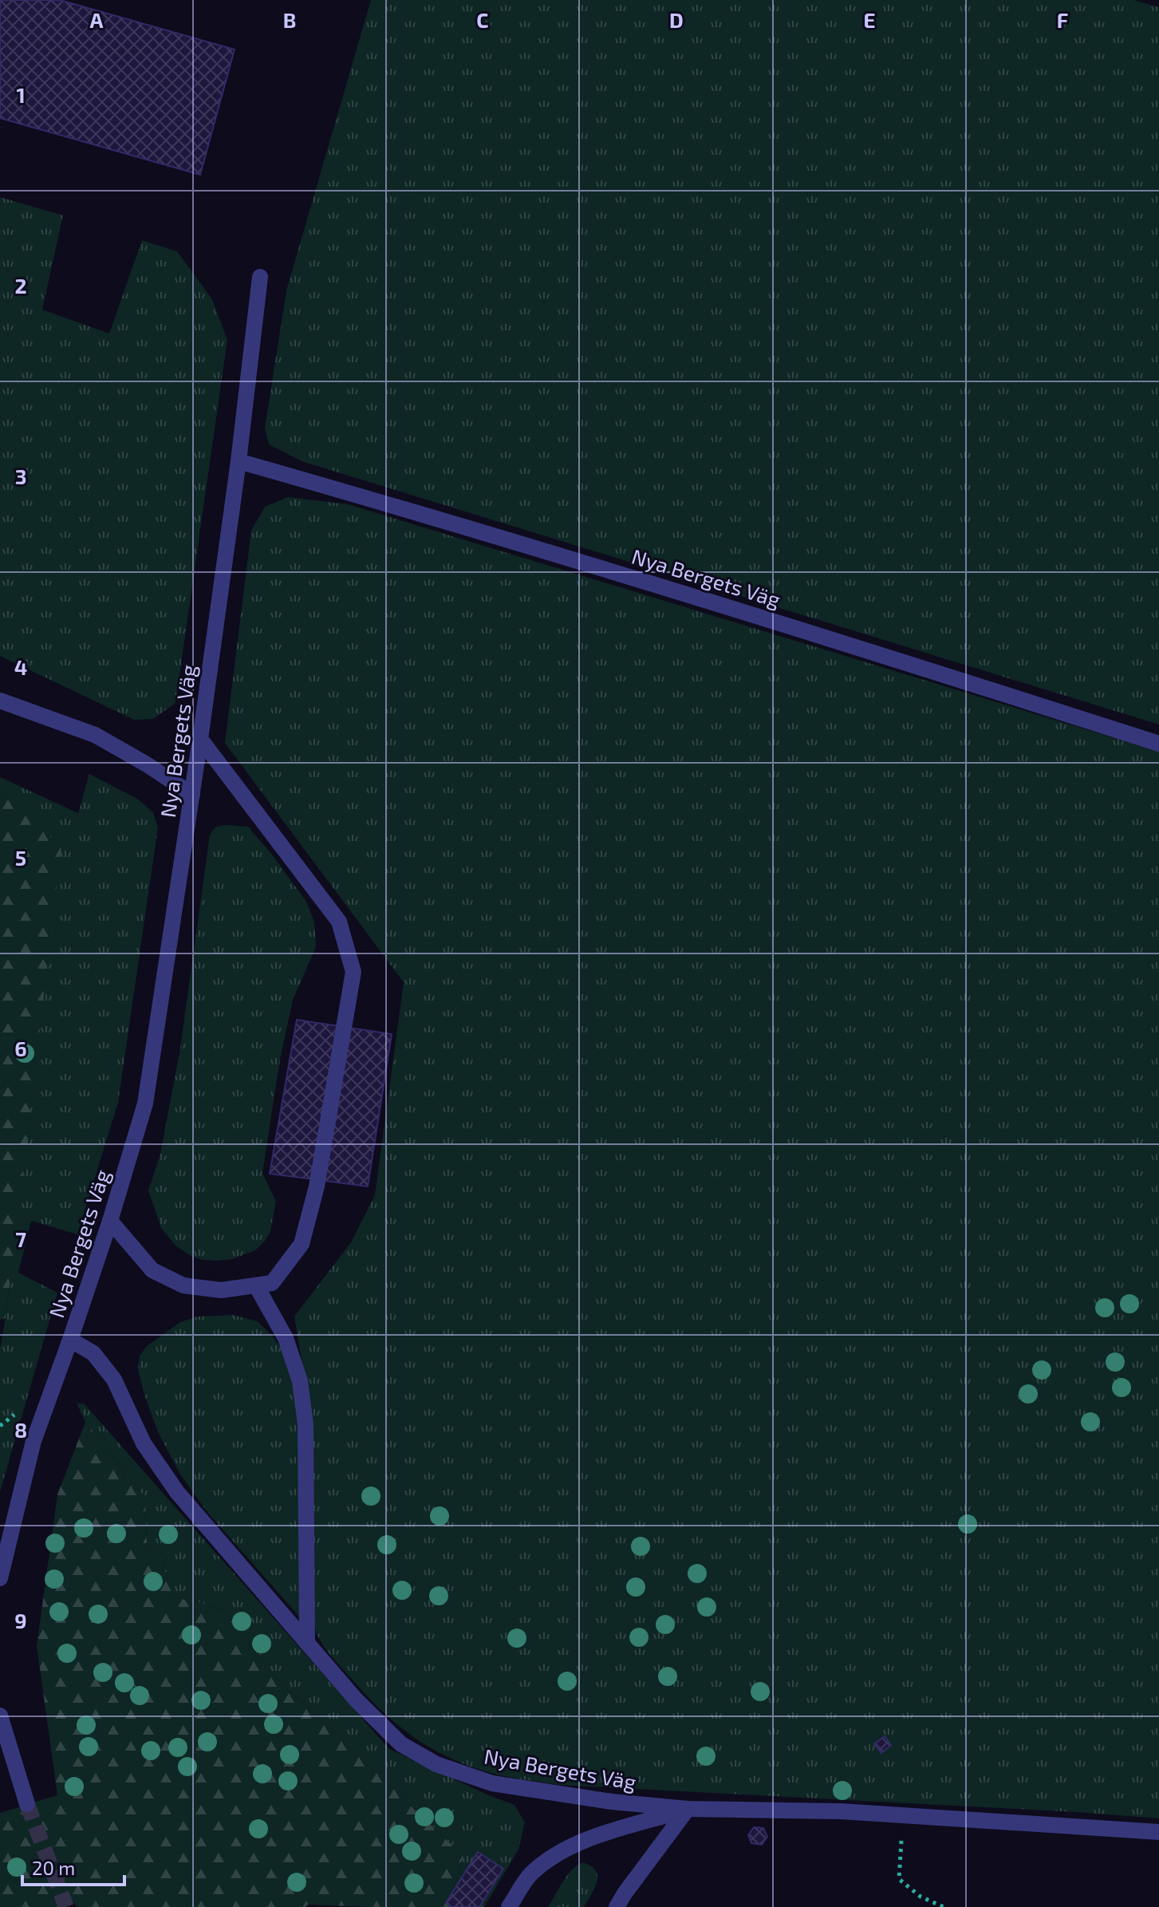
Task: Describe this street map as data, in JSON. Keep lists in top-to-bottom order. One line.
{"streets":{"street":["Nya Bergets Väg"]},"scale_bar":"20 m","grid":{"columns":["A","B","C","D","E","F"],"rows":["1","2","3","4","5","6","7","8","9"]}}
